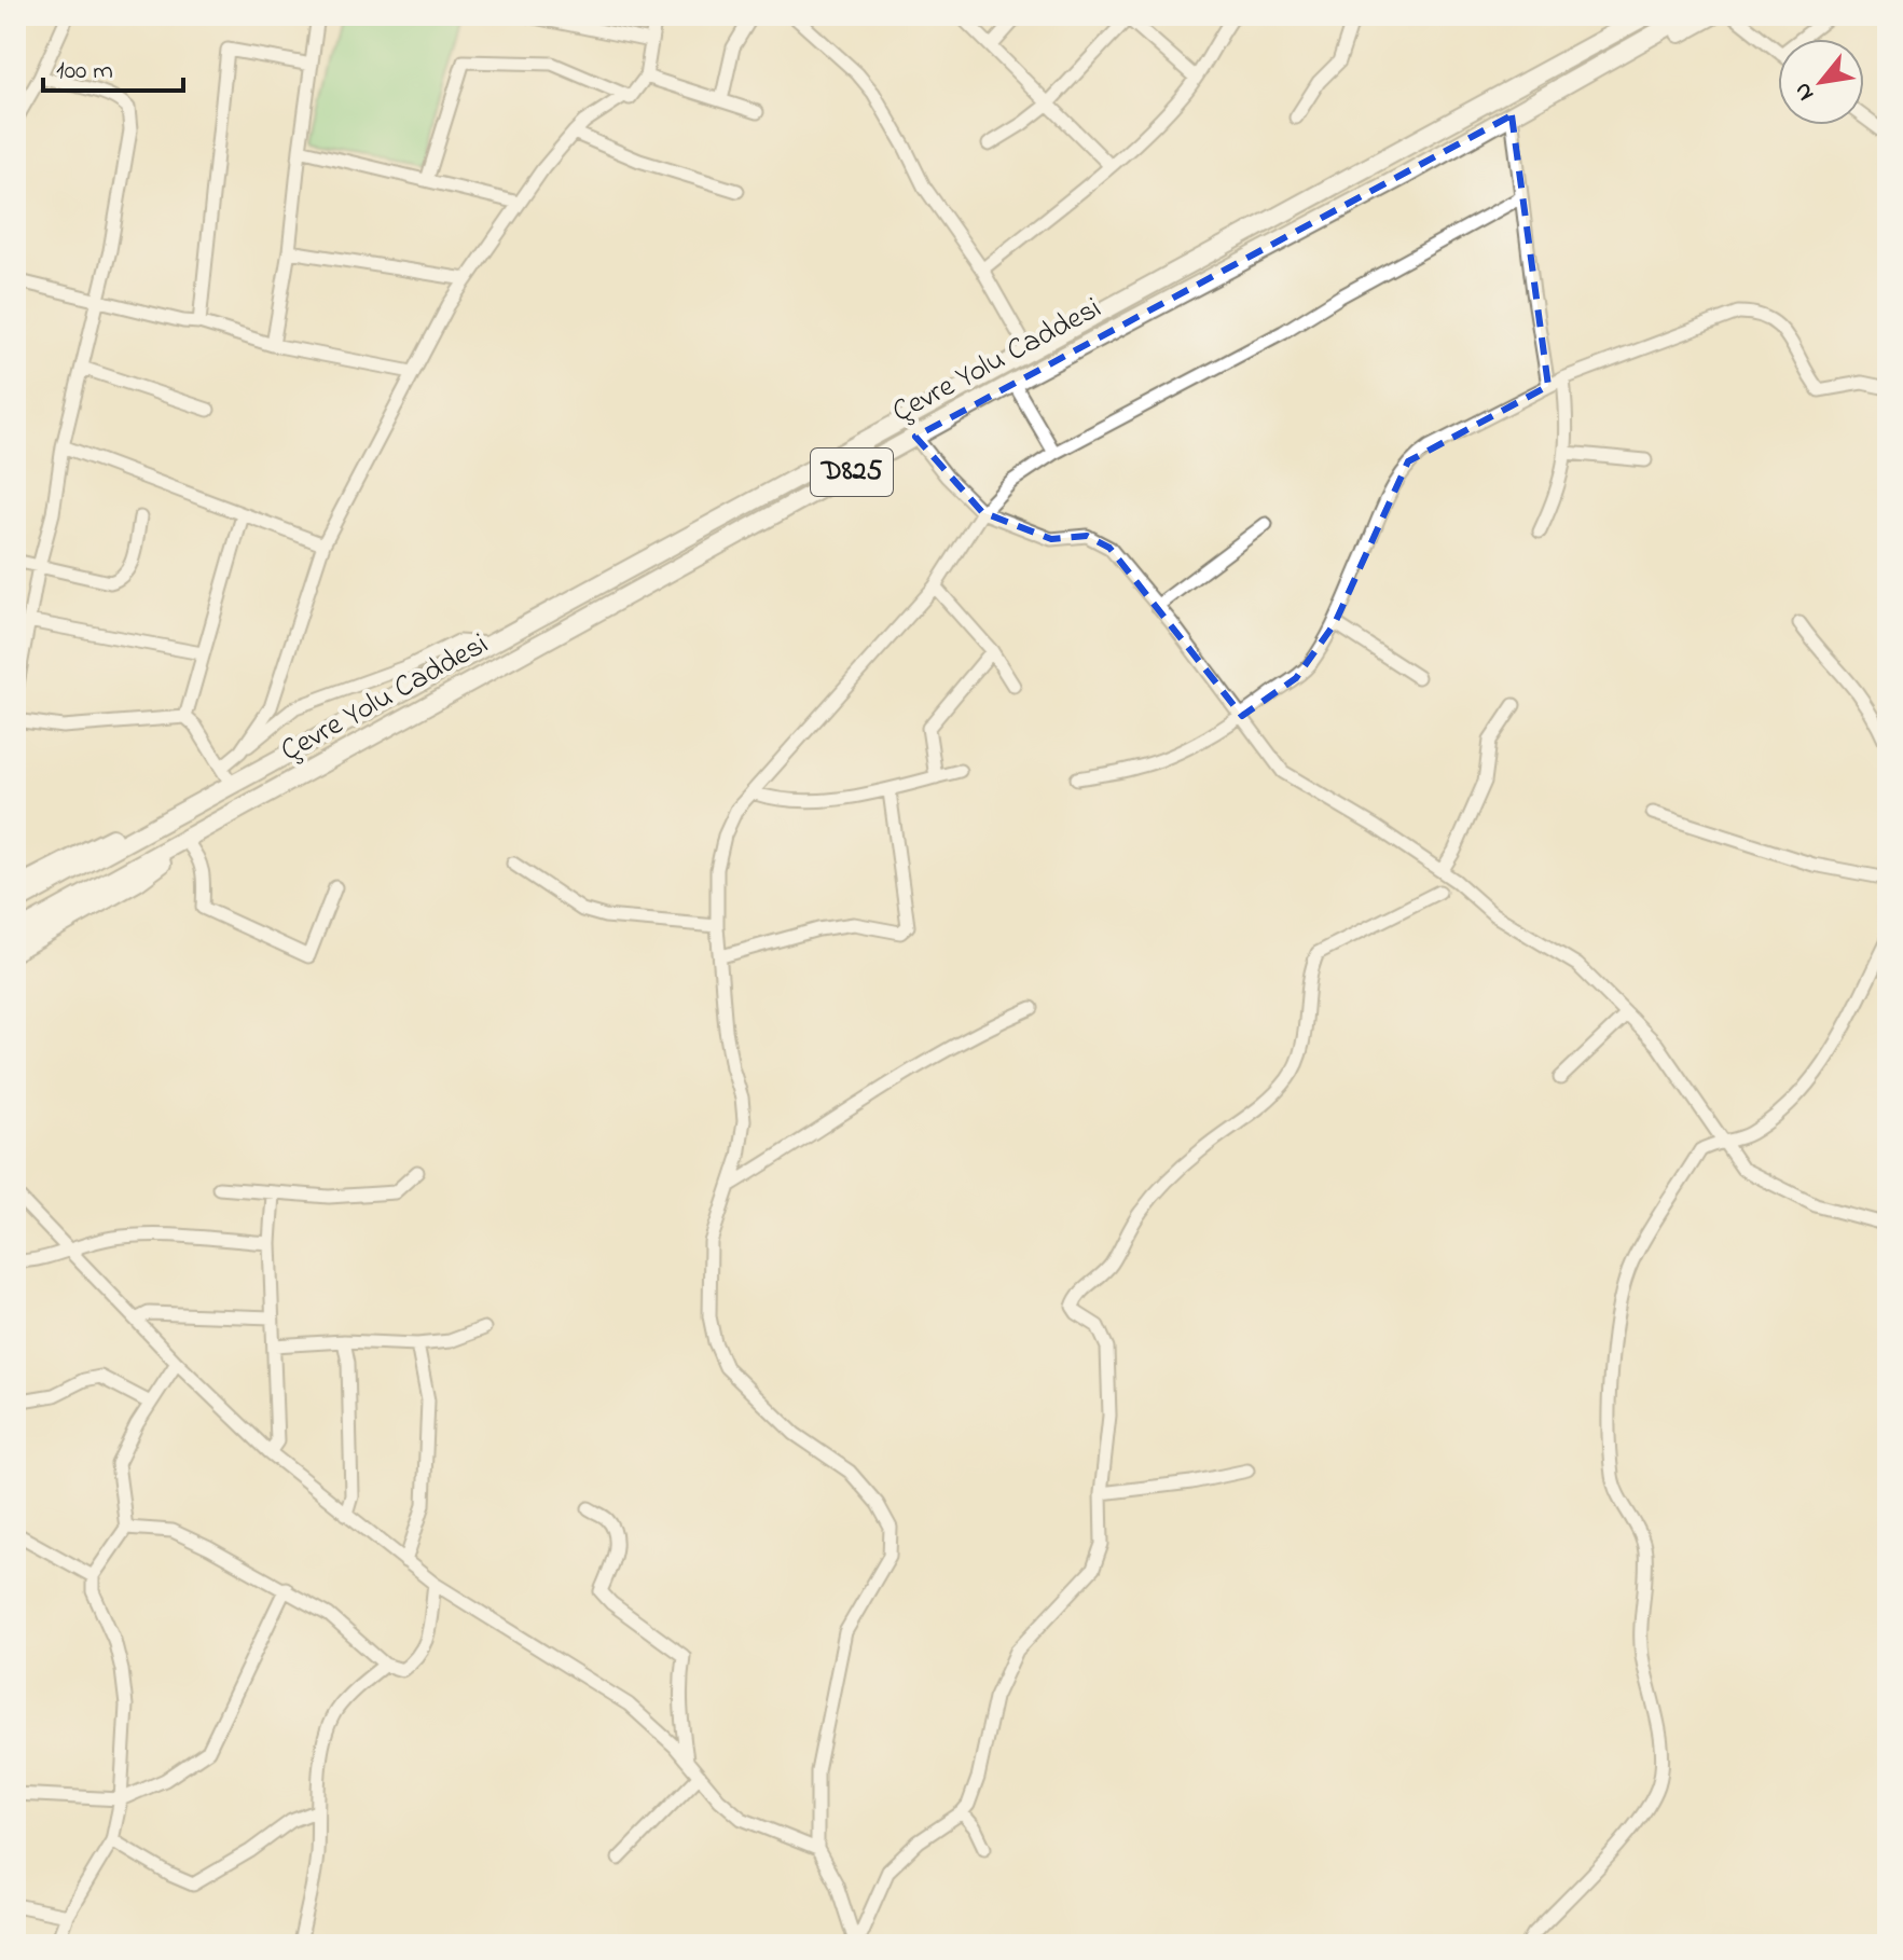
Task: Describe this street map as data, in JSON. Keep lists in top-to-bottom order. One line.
{"streets":{"highway":["Çevre Yolu Caddesi","D825"]},"scale_bar":"100 m","north":"bottom left"}
